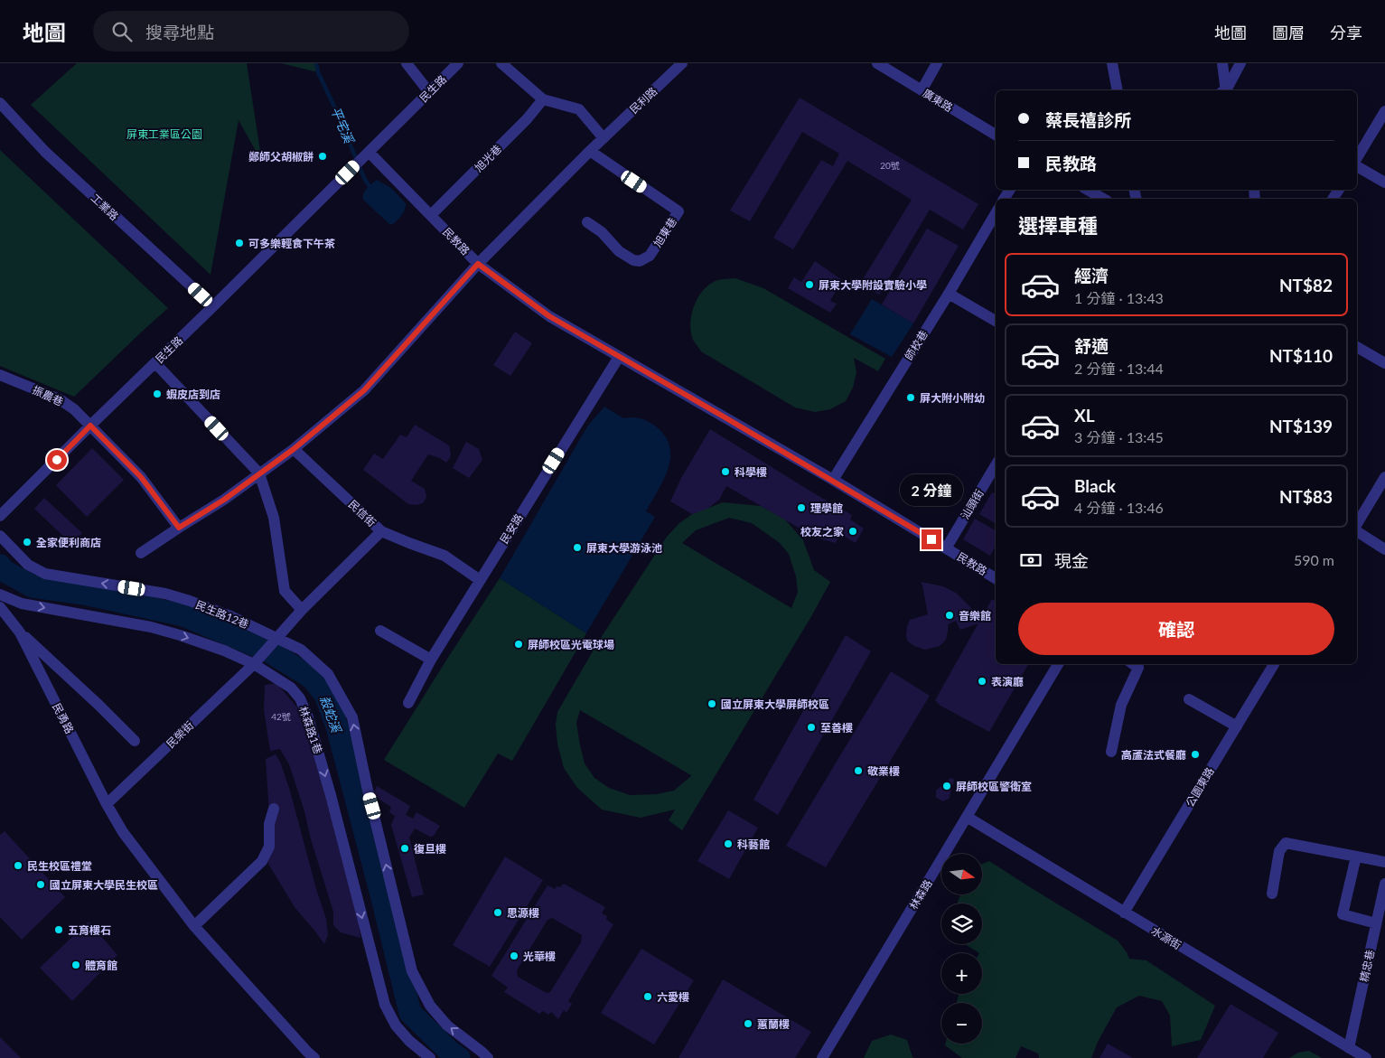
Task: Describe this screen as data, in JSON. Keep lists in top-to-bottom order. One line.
{"streets":{"street":["民生路","民利路","廣東路","旭光巷","工業路","旭東巷","民教路","師校巷","振農巷","汕頭街","民信街","民安路","民生路12巷","民勇路","林森路1巷","民榮街","公園東路","林森路","水源街","精忠巷"]},"crossings":[["民生路","工業路"],["民生路","民教路"],["民生路","振農巷"],["旭光巷","民教路"],["民教路","師校巷"],["民教路","汕頭街"],["民教路","民安路"],["民信街","民安路"],["民生路12巷","民榮街"],["民勇路","民榮街"],["林森路1巷","民榮街"],["公園東路","水源街"],["林森路","水源街"],["水源街","精忠巷"]],"one_way":["民生路12巷","林森路1巷"],"water":["平宅溪","殺蛇溪"],"parks":["屏東工業區公園"],"places":["鄭師父胡椒餅","可多樂輕食下午茶","屏東大學附設實驗小學","蝦皮店到店","屏大附小附幼","科學樓","理學館","校友之家","全家便利商店","屏東大學游泳池","音樂館","屏師校區光電球場","表演廳","國立屏東大學屏師校區","至善樓","高蘆法式餐廳","敬業樓","屏師校區警衛室","科藝館","復旦樓","民生校區禮堂","國立屏東大學民生校區","思源樓","五育樓石","光華樓","體育館","六愛樓","蕙蘭樓"],"house_numbers":["20號","42號"],"north":"right","page":{"header":"地圖","search":"搜尋地點","nav":["地圖","圖層","分享"],"banner":["蔡長禧診所","民教路"],"heading":"選擇車種","list":[{"name":"經濟","note":"1 分鐘 · 13:43","value":"NT$82"},{"name":"舒適","note":"2 分鐘 · 13:44","value":"NT$110"},{"name":"XL","note":"3 分鐘 · 13:45","value":"NT$139"},{"name":"Black","note":"4 分鐘 · 13:46","value":"NT$83"}],"bubble":"2 分鐘","pay":["現金","590 m"],"buttons":"確認","map_buttons":["+","−"]}}
